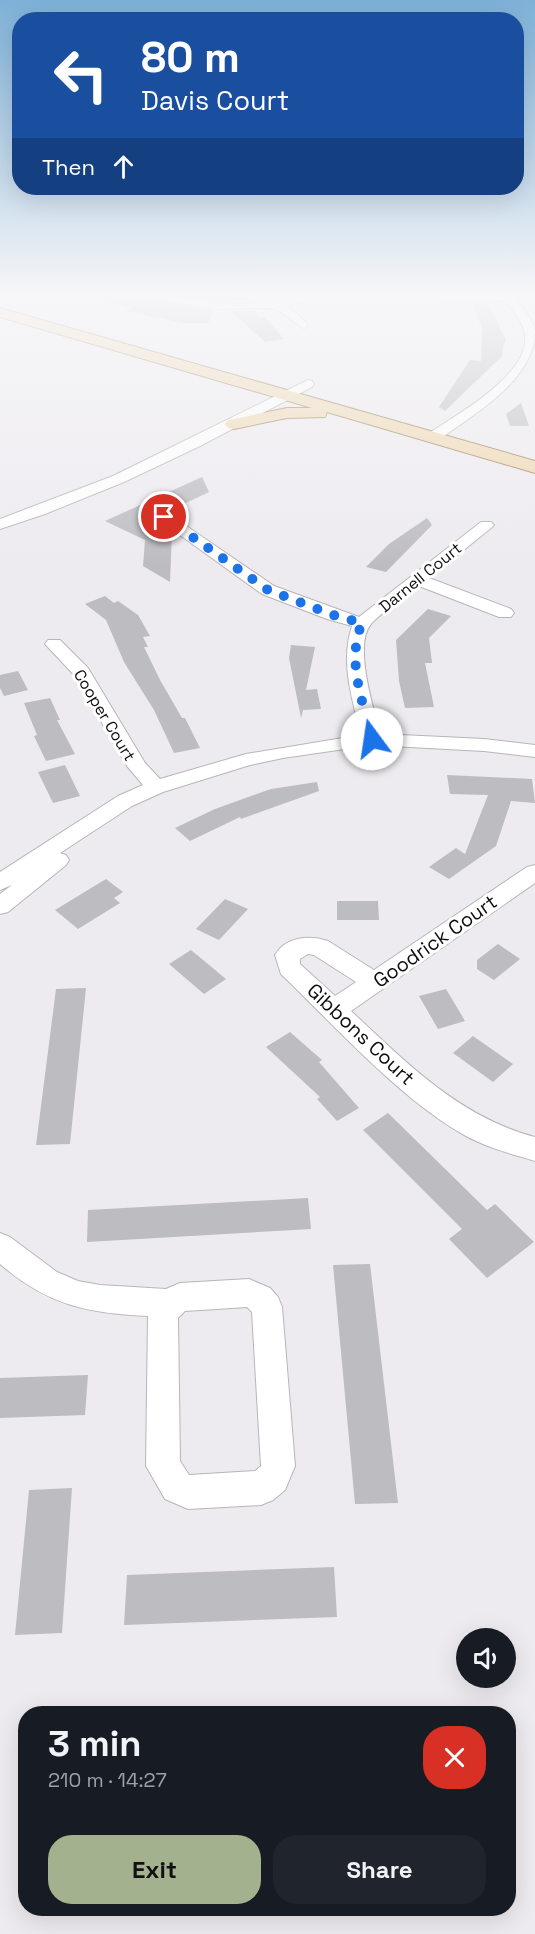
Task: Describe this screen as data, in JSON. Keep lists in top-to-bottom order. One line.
{"streets":{"street":["Darnell Court","Cooper Court","Goodrick Court","Gibbons Court"]},"crossings":[["Goodrick Court","Gibbons Court"]],"page":{"turn":["80 m","Davis Court"],"then":"Then","heading":["3 min","210 m · 14:27"],"buttons":["Exit","Share"]}}
